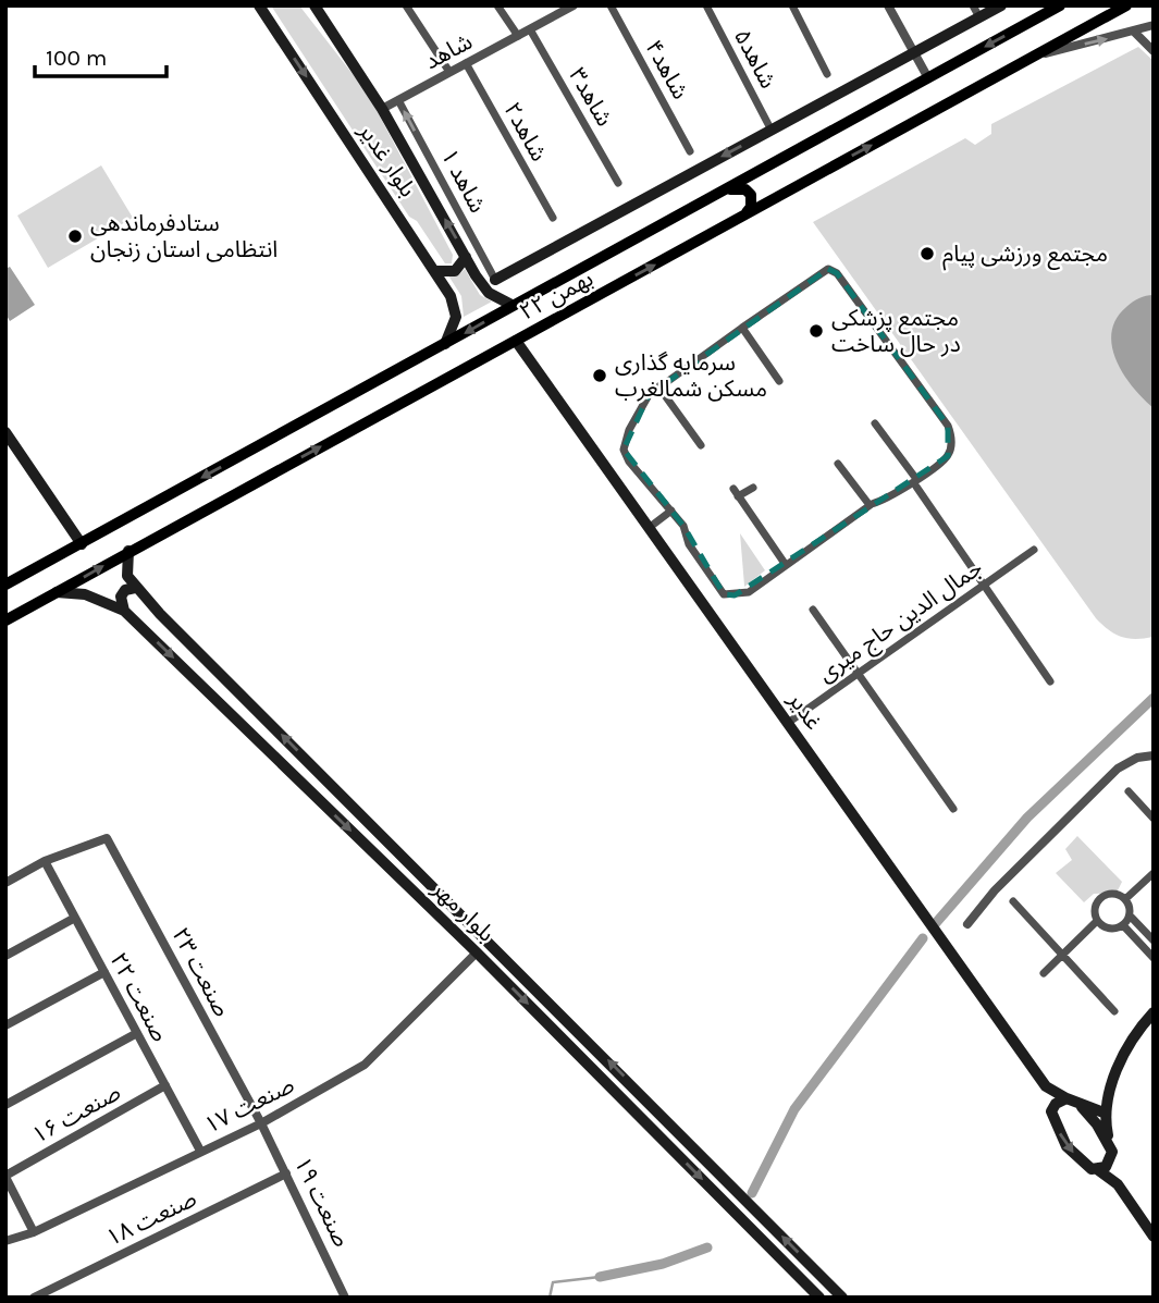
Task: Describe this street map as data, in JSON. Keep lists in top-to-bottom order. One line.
{"streets":{"highway":["۲۲ بهمن"],"main road":["بلوار غدیر","غدیر","بلوار مهر"],"street":["شاهد","شاهد۵","شاهد۴","شاهد۳","شاهد۲","شاهد ۱","جمال الدین حاج میری","صنعت ۲۳","صنعت ۲۲","صنعت ۱۷","صنعت ۱۶","صنعت ۱۹","صنعت ۱۸"]},"crossings":[["شاهد","شاهد۳"],["شاهد","شاهد۲"],["شاهد","بلوار غدیر"],["شاهد","شاهد ۱"],["بلوار غدیر","۲۲ بهمن"],["۲۲ بهمن","غدیر"],["۲۲ بهمن","بلوار مهر"],["جمال الدین حاج میری","غدیر"],["بلوار مهر","صنعت ۱۷"],["صنعت ۲۳","صنعت ۲۲"],["صنعت ۲۳","صنعت ۱۷"],["صنعت ۲۳","صنعت ۱۹"],["صنعت ۲۲","صنعت ۱۷"],["صنعت ۲۲","صنعت ۱۶"],["صنعت ۱۷","صنعت ۱۹"],["صنعت ۱۹","صنعت ۱۸"]],"one_way":["شاهد ۱"],"places":["ستادفرماندهی انتظامی استان زنجان","مجتمع ورزشی پیام","مجتمع پزشکی در حال ساخت","سرمایه گذاری مسکن شمالغرب"],"scale_bar":"100 m"}
